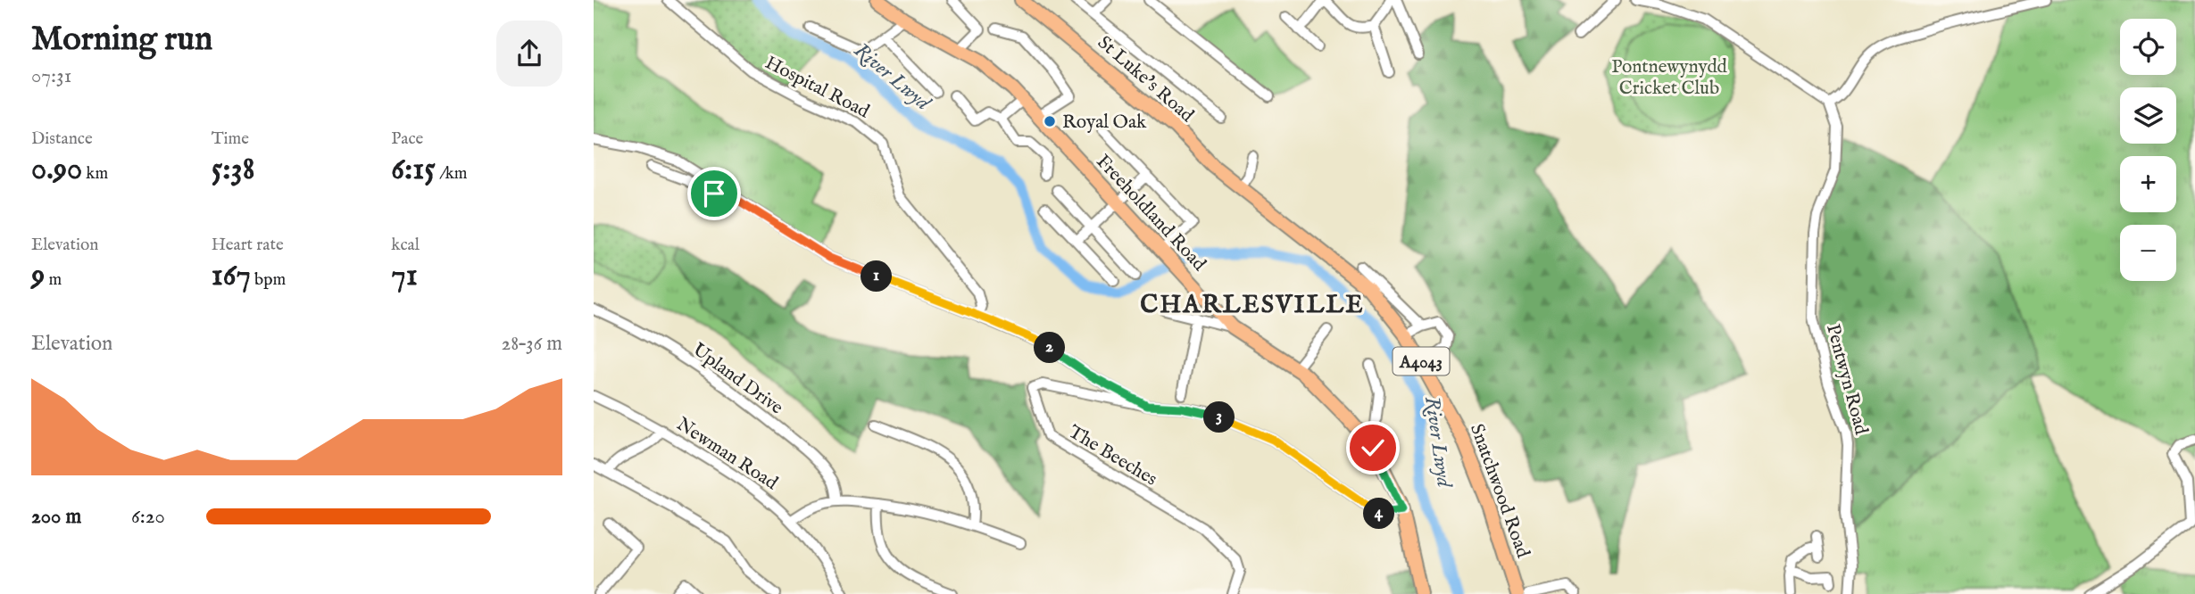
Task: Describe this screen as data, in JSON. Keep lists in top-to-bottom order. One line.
{"streets":{"main road":["St Luke's Road","Freeholdland Road","A4043","Snatchwood Road"],"street":["Hospital Road","Upland Drive","Pentwyn Road","Newman Road","The Beeches"]},"crossings":[["St Luke's Road","Snatchwood Road"]],"districts":["CHARLESVILLE"],"water":["River Lwyd"],"parks":["Pontnewynydd Cricket Club"],"places":["Royal Oak"],"page":{"heading":["Morning run","07:31"],"map_buttons":["+","−"],"stats":[["Distance","0.90 km"],["Time","5:38"],["Pace","6:15 /km"],["Elevation","9 m"],["Heart rate","167 bpm"],["kcal","71"]],"pins":["1","2","3","4"],"chart":["Elevation","28–36 m"],"list":[{"name":"200 m","note":"6:20"}]}}
